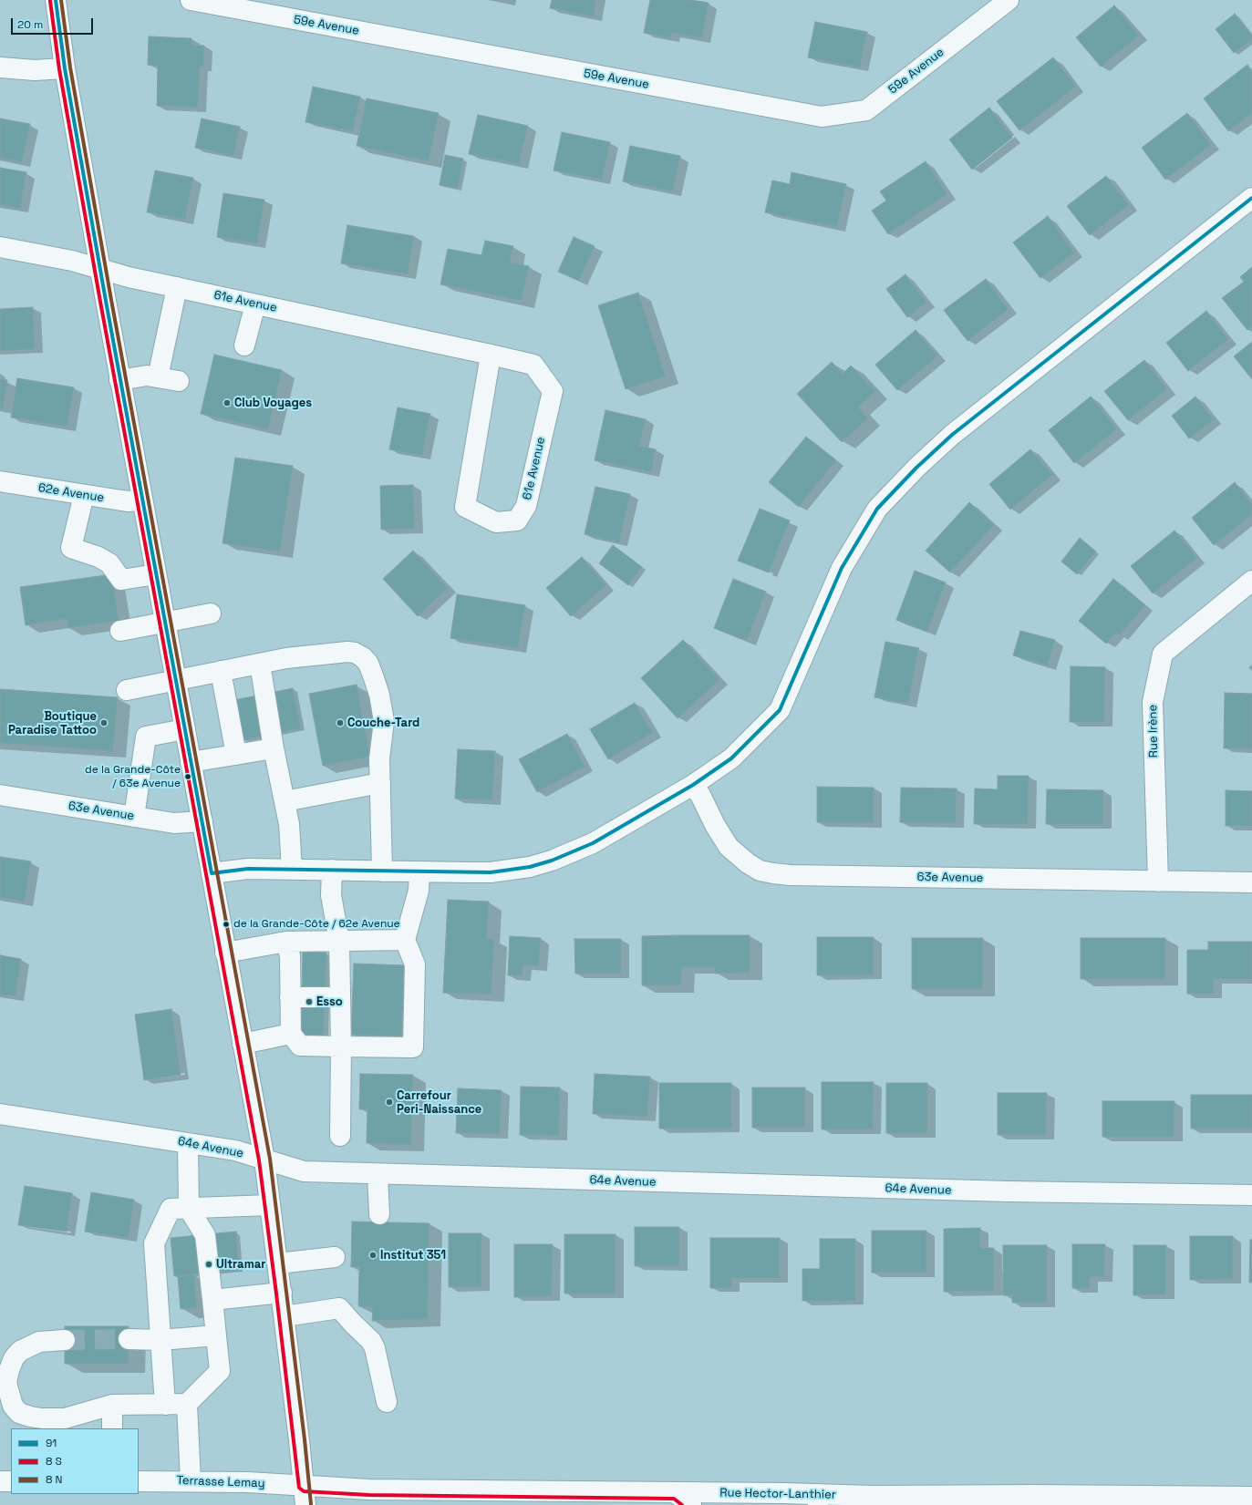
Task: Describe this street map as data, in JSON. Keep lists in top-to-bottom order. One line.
{"streets":{"street":["59e Avenue","61e Avenue","62e Avenue","Rue Irène","63e Avenue","64e Avenue","Terrasse Lemay","Rue Hector-Lanthier"]},"crossings":[["Rue Irène","63e Avenue"],["Terrasse Lemay","Rue Hector-Lanthier"]],"places":["Club Voyages","Boutique Paradise Tattoo","Couche-Tard","de la Grande-Côte / 63e Avenue","de la Grande-Côte / 62e Avenue","Esso","Carrefour Peri-Naissance","Institut 351","Ultramar"],"lines":["transit line 91"],"legend":["91","8 S","8 N"],"scale_bar":"20 m"}
